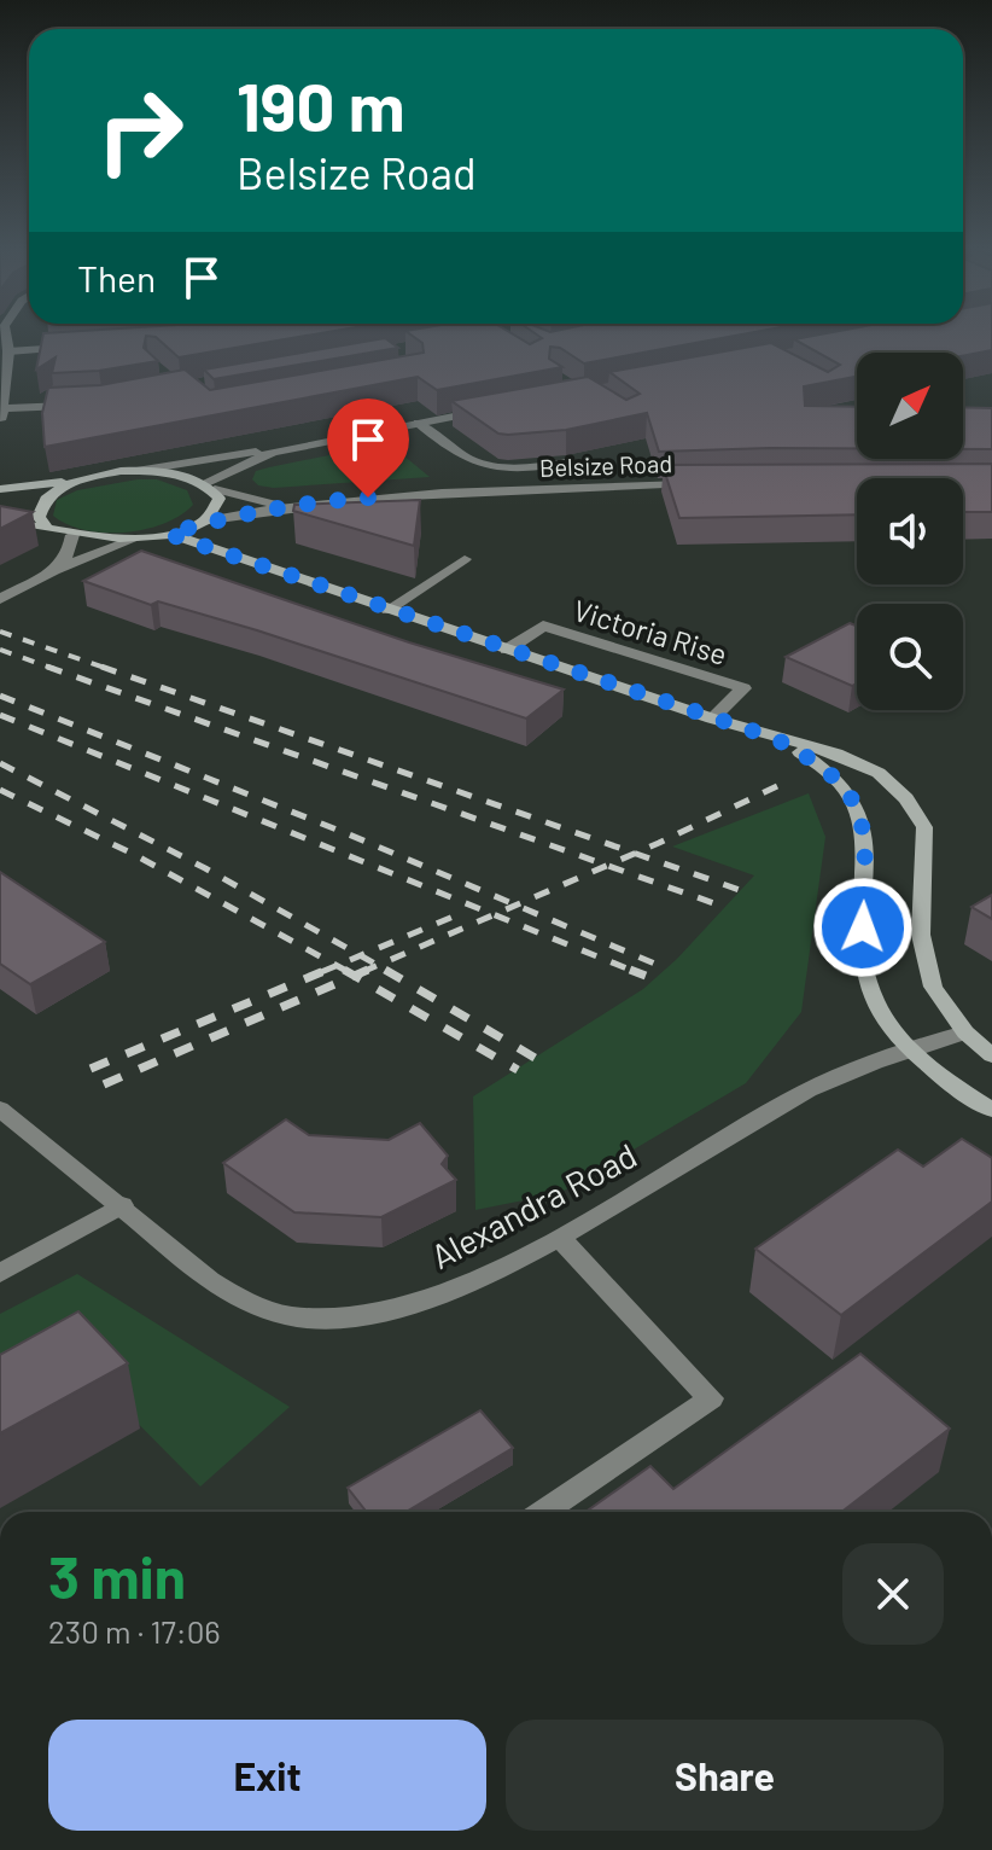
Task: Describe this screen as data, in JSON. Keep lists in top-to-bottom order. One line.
{"streets":{"street":["Belsize Road","Victoria Rise","Alexandra Road"]},"north":"top right","page":{"turn":["190 m","Belsize Road"],"then":"Then","heading":["3 min","230 m · 17:06"],"buttons":["Exit","Share"]}}
